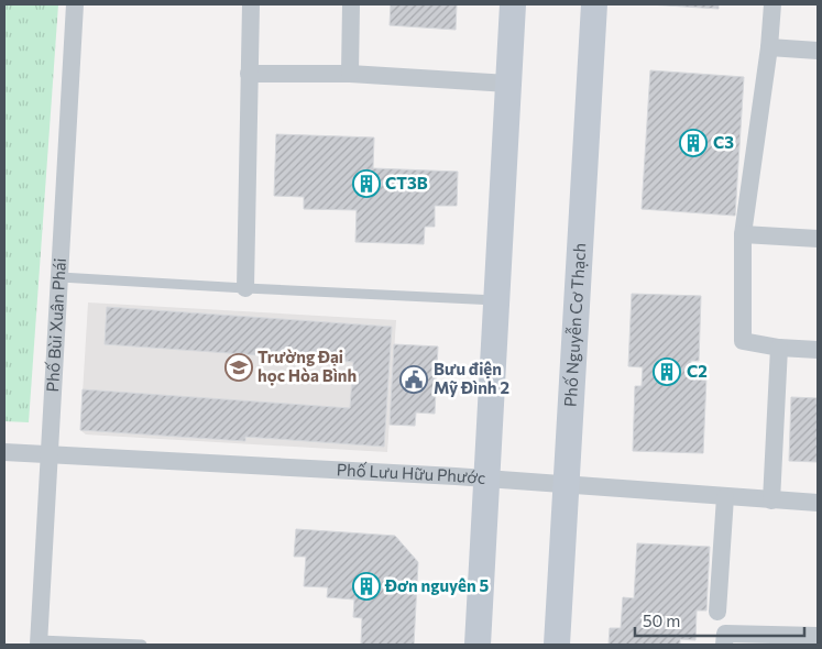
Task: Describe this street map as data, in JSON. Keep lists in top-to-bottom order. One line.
{"streets":{"street":["Phố Bùi Xuân Phái","Phố Nguyễn Cơ Thạch","Phố Lưu Hữu Phước"]},"crossings":[["Phố Bùi Xuân Phái","Phố Lưu Hữu Phước"],["Phố Nguyễn Cơ Thạch","Phố Lưu Hữu Phước"]],"places":{"building":["C3","CT3B","C2","Đơn nguyên 5"],"school or university":["Trường Đại học Hòa Bình"],"public building":["Bưu điện Mỹ Đình 2"]},"scale_bar":"50 m"}
